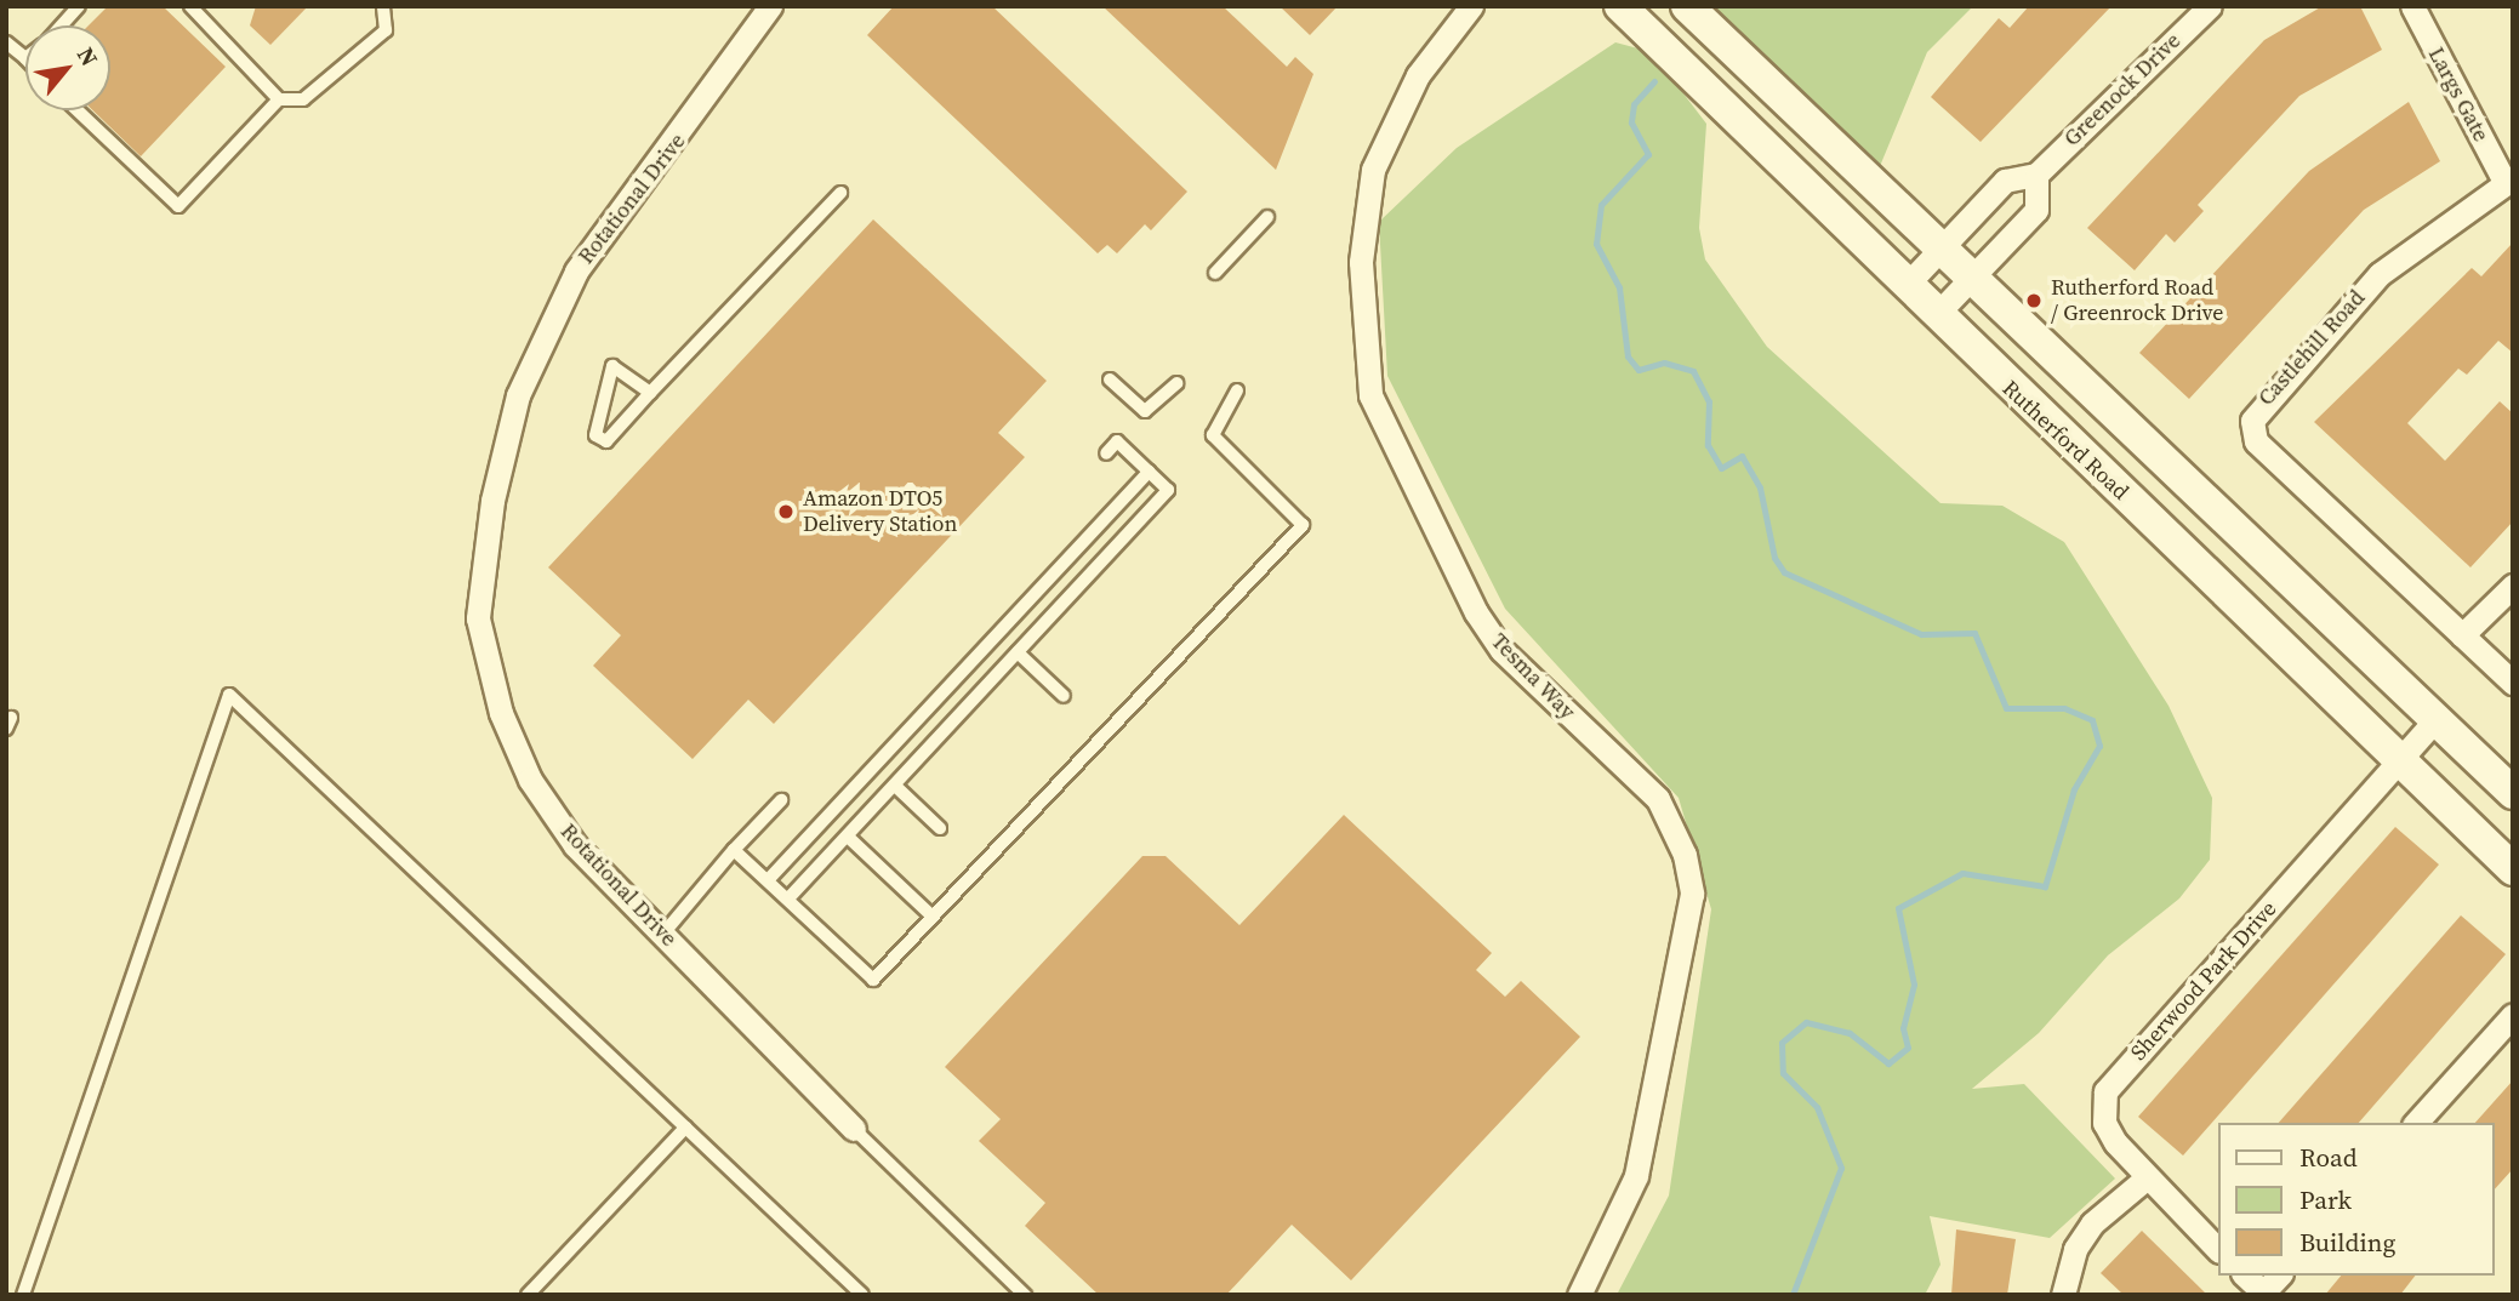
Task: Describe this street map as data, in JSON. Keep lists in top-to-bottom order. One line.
{"streets":{"main road":["Rutherford Road"],"street":["Greenock Drive","Largs Gate","Rotational Drive","Castlehill Road","Tesma Way","Sherwood Park Drive"]},"crossings":[["Greenock Drive","Rutherford Road"],["Largs Gate","Castlehill Road"],["Rutherford Road","Sherwood Park Drive"]],"places":["Rutherford Road / Greenrock Drive","Amazon DTO5 Delivery Station"],"legend":["Road","Park","Building"],"north":"top right"}
